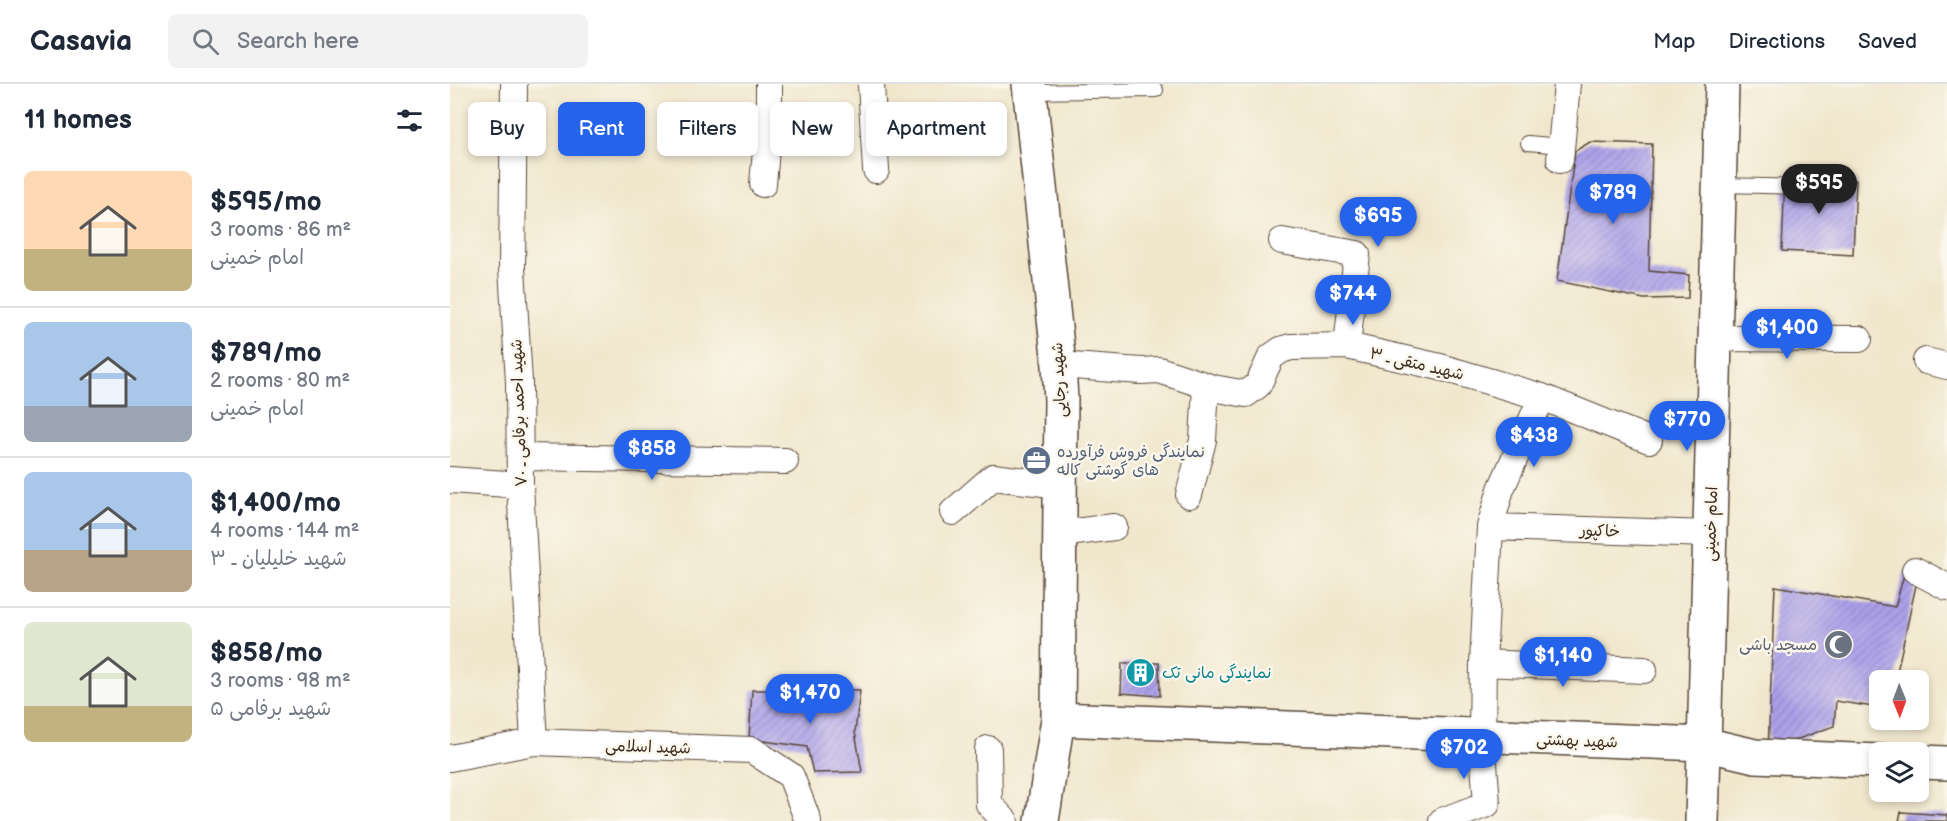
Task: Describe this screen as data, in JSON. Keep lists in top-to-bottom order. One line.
{"streets":{"street":["شهید متقی ـ ۳","شهید رجایی","شهید احمد برفامی ـ ۷۰","امام خمینی","خاکپور","شهید بهشتی","شهید اسلامی"]},"crossings":[["شهید متقی ـ ۳","شهید رجایی"],["شهید رجایی","شهید بهشتی"],["شهید احمد برفامی ـ ۷۰","شهید اسلامی"],["امام خمینی","خاکپور"],["امام خمینی","شهید بهشتی"]],"places":{"office":["نمایندگی فروش فرآورده های گوشتی کاله"],"mosque":["مسجد باشی"],"building":["نمایندگی مانی تک"]},"north":"bottom","page":{"header":"Casavia","search":"Search here","nav":["Map","Directions","Saved"],"heading":"11 homes","chip":["Buy","Rent","Filters","New","Apartment"],"list":[{"name":"$595/mo","note":"3 rooms · 86 m² · امام خمینی"},{"name":"$789/mo","note":"2 rooms · 80 m² · امام خمینی"},{"name":"$1,400/mo","note":"4 rooms · 144 m² · شهید خلیلیان ـ ۳"},{"name":"$858/mo","note":"3 rooms · 98 m² · شهید برفامی ۵"}],"price":["$595","$789","$695","$744","$1,400","$770","$438","$858","$1,140","$1,470","$702"]}}
